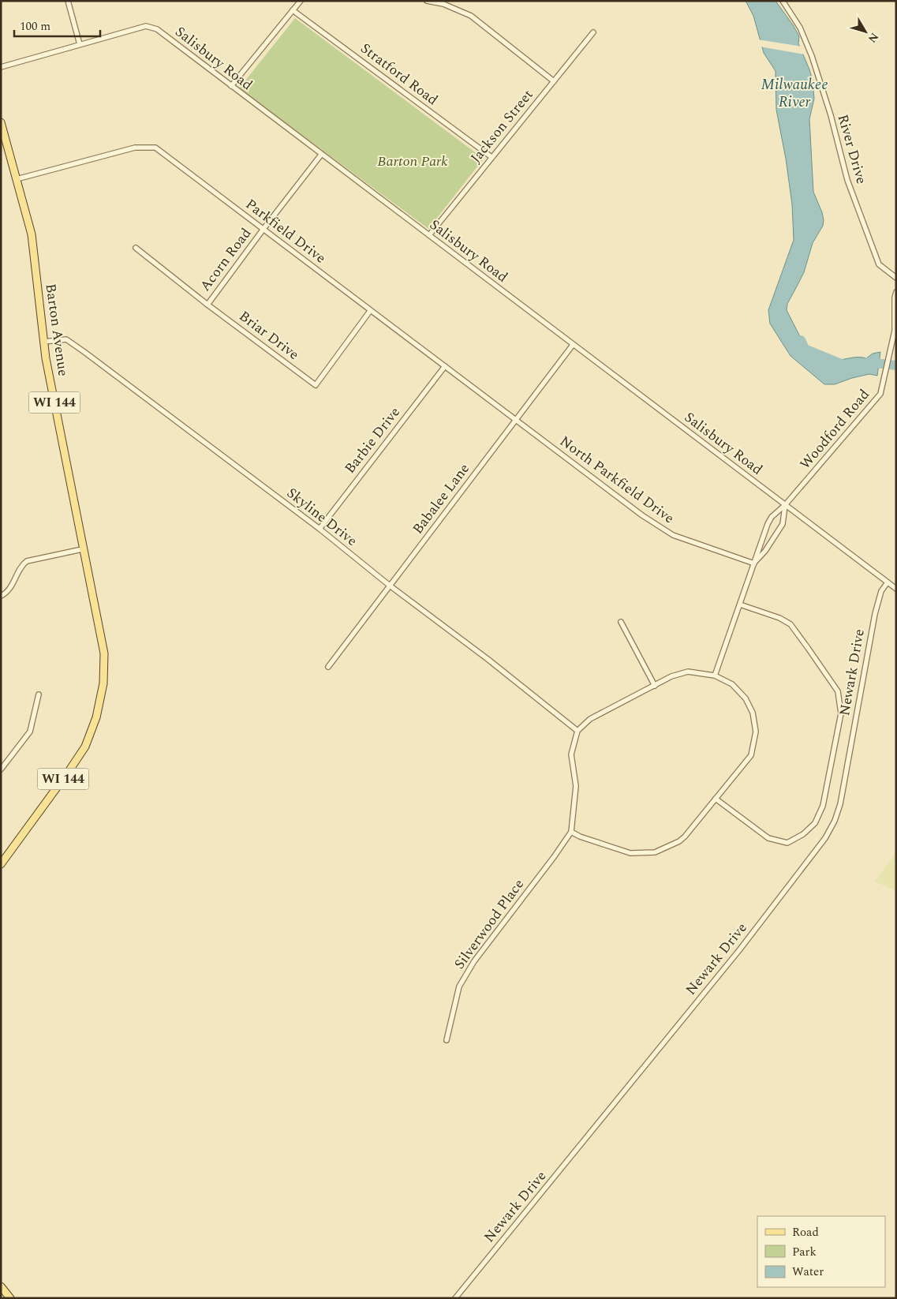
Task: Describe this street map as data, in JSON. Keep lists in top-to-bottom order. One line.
{"streets":{"main road":["Barton Avenue","WI 144"],"street":["Salisbury Road","Stratford Road","Jackson Street","River Drive","Parkfield Drive","Acorn Road","Briar Drive","Woodford Road","Barbie Drive","North Parkfield Drive","Babalee Lane","Skyline Drive","Newark Drive","Silverwood Place"]},"crossings":[["Salisbury Road","Jackson Street"],["Salisbury Road","Acorn Road"],["Salisbury Road","Woodford Road"],["Salisbury Road","Babalee Lane"],["Salisbury Road","Newark Drive"],["Stratford Road","Jackson Street"],["Parkfield Drive","Acorn Road"],["Parkfield Drive","Barton Avenue"],["Parkfield Drive","Briar Drive"],["Parkfield Drive","Barbie Drive"],["Parkfield Drive","North Parkfield Drive"],["Parkfield Drive","Babalee Lane"],["Acorn Road","Briar Drive"],["Barton Avenue","Skyline Drive"],["Woodford Road","North Parkfield Drive"],["Barbie Drive","Skyline Drive"],["North Parkfield Drive","Babalee Lane"],["Babalee Lane","Skyline Drive"]],"water":["Milwaukee River"],"parks":["Barton Park"],"legend":["Road","Park","Water"],"scale_bar":"100 m","north":"bottom right"}
